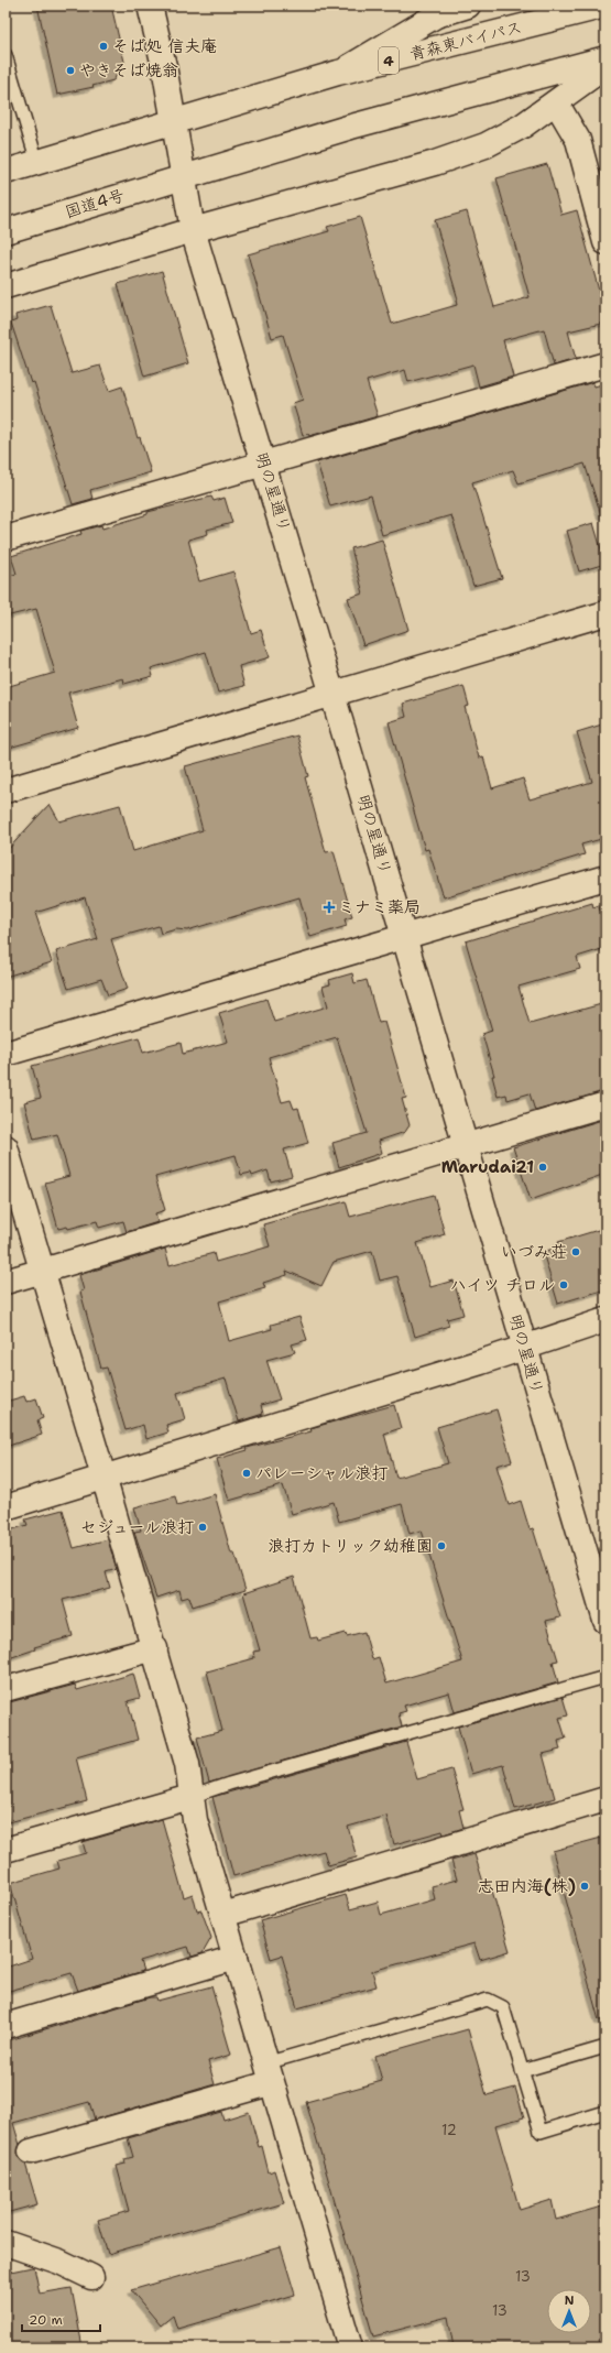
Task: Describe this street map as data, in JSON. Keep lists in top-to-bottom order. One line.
{"streets":{"main road":["青森東バイパス","4","国道4号","明の星通り"]},"crossings":[["青森東バイパス","4"],["青森東バイパス","明の星通り"],["4","明の星通り"],["国道4号","明の星通り"]],"places":{"other":["そば処 信夫庵","やきそば焼翁","Marudai21","いづみ荘","ハイツ チロル","パレーシャル浪打","セジュール浪打","浪打カトリック幼稚園","志田内海(株)"],"health":["ミナミ薬局"]},"house_numbers":["12","13","13"],"scale_bar":"20 m","north":"top"}
